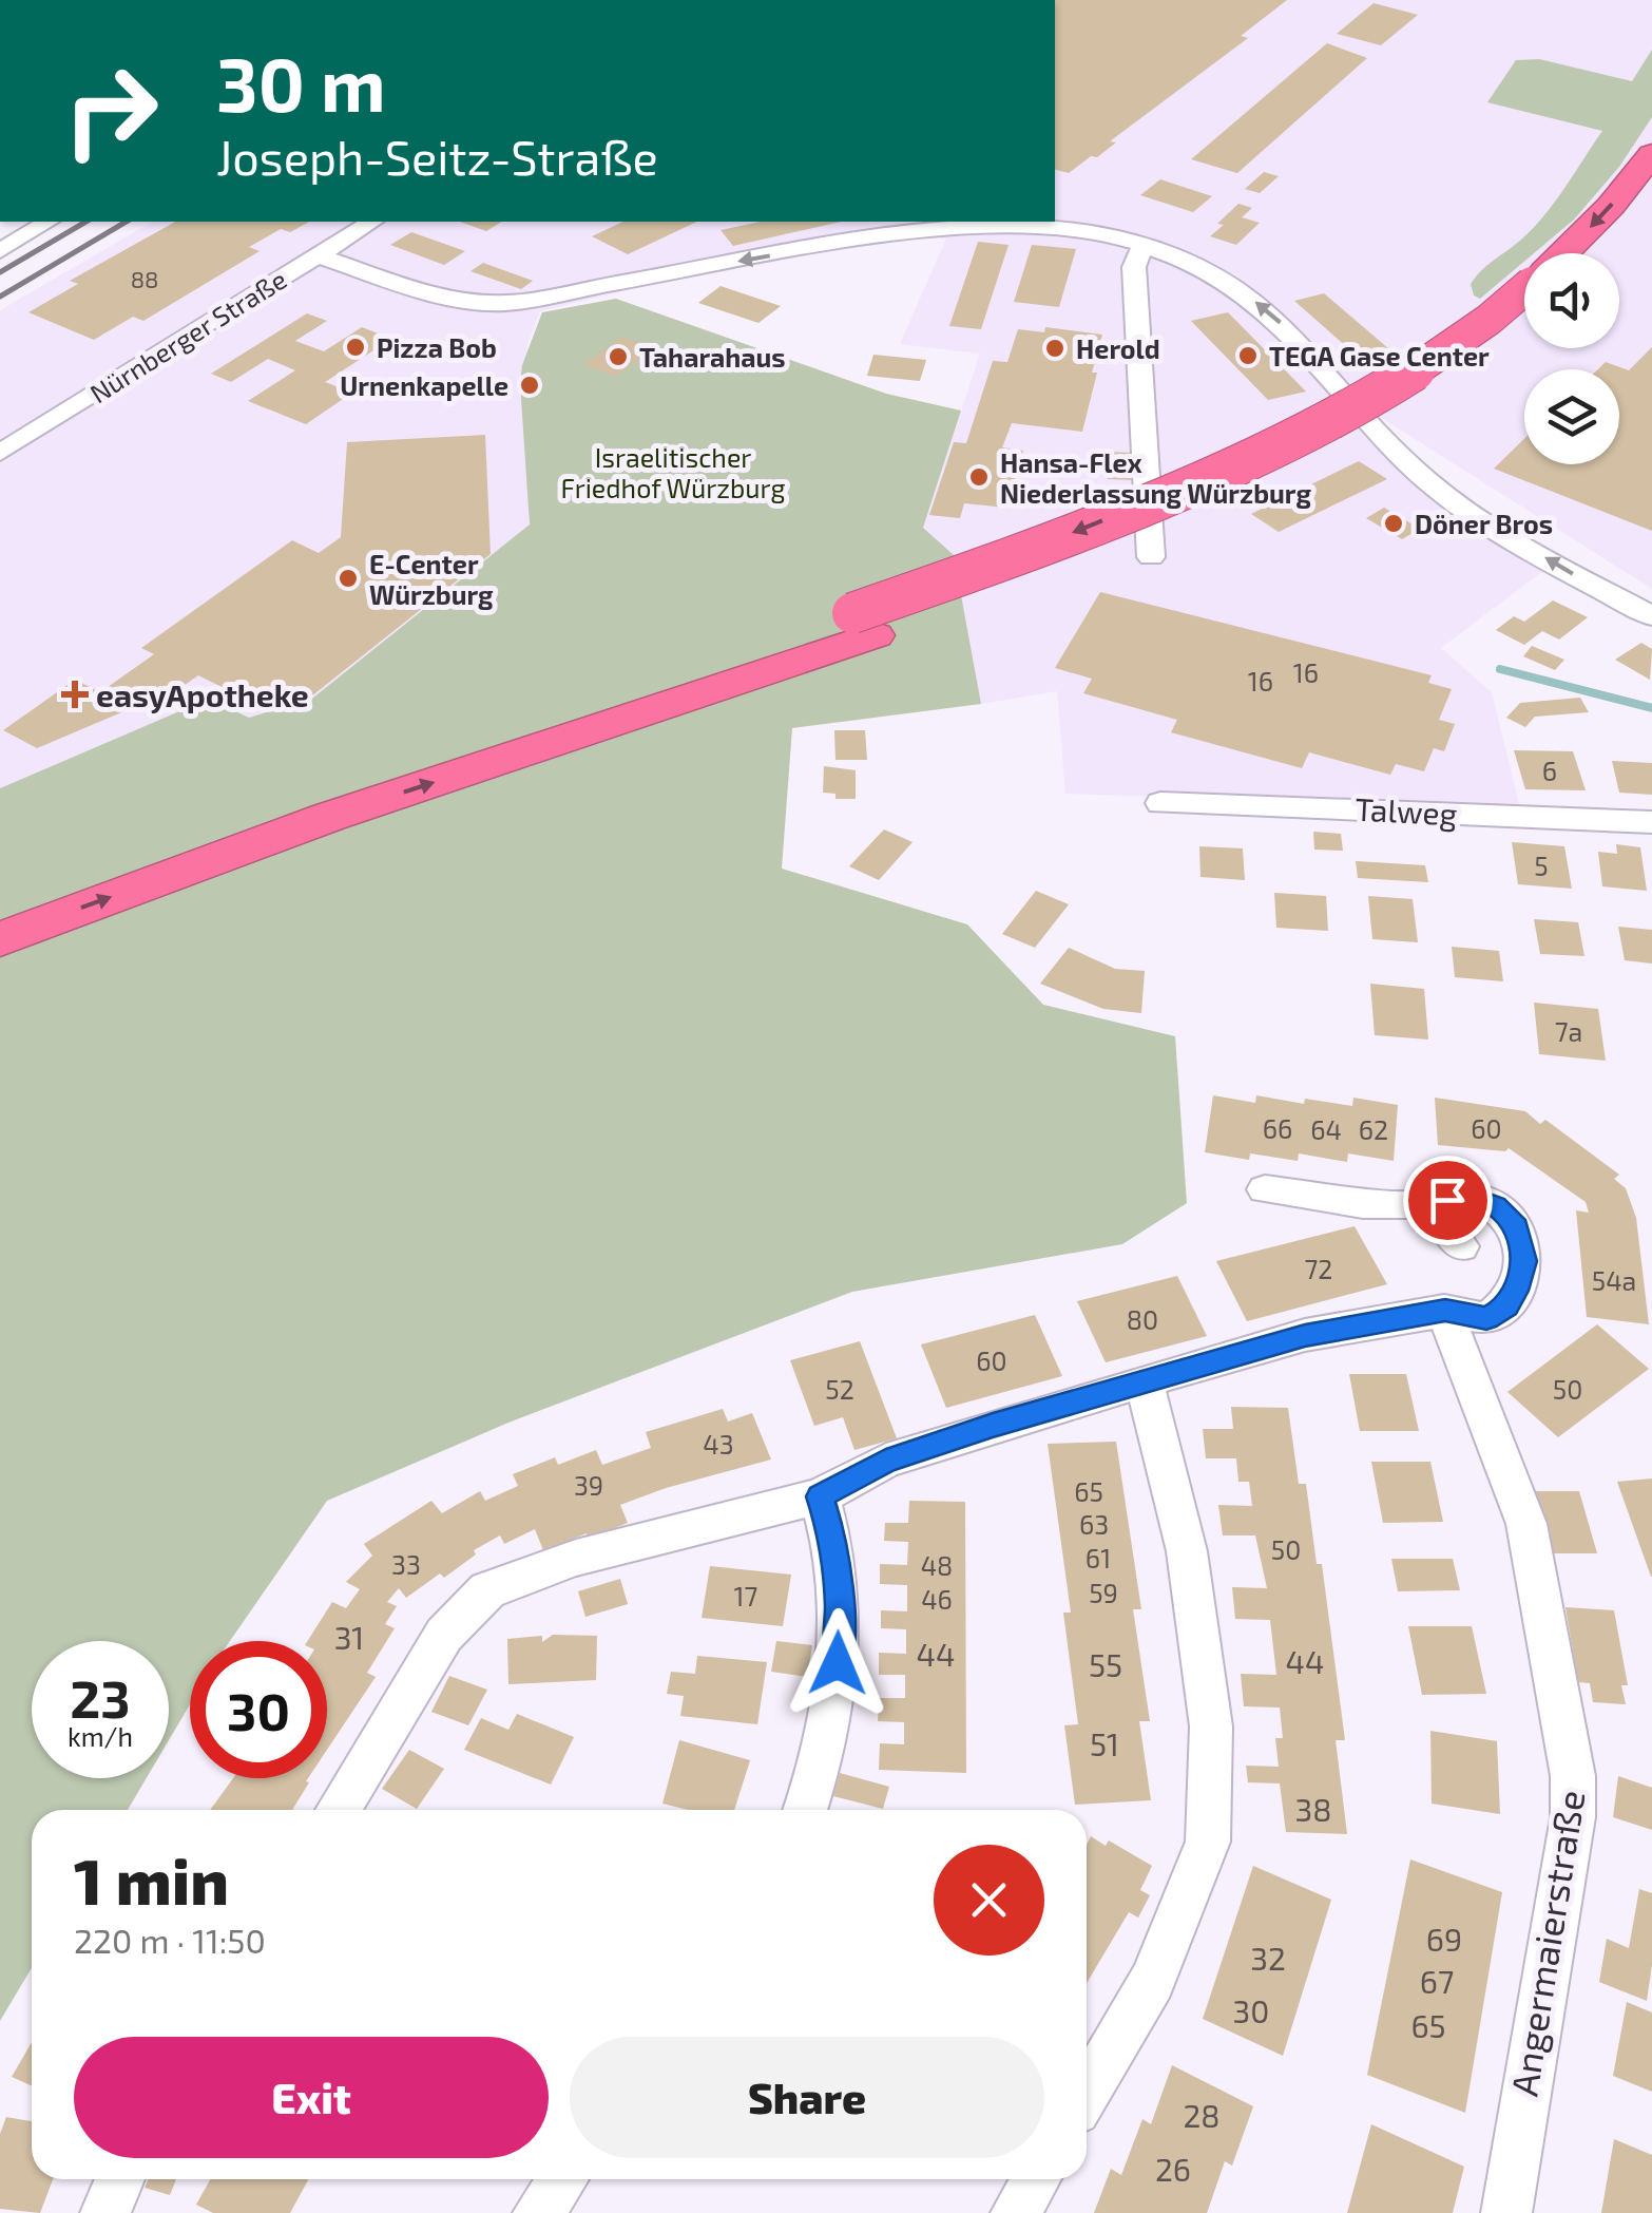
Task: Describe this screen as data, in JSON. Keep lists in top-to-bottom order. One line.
{"streets":{"street":["Nürnberger Straße","Talweg","Angermaierstraße"]},"parks":["Israelitischer Friedhof Würzburg"],"places":{"other":["Pizza Bob","Herold","TEGA Gase Center","Taharahaus","Urnenkapelle","Hansa-Flex Niederlassung Würzburg","Döner Bros","E-Center Würzburg"],"health":["easyApotheke"]},"house_numbers":["88","16","16","6","5","7a","66","60","64","62","72","54a","80","60","52","50","43","39","65","63","50","61","33","48","59","17","46","31","44","44","55","51","38","69","32","67","30","65","28","26"],"page":{"turn":["30 m","Joseph-Seitz-Straße"],"speed":"23 km/h","limit":"30","heading":["1 min","220 m · 11:50"],"buttons":["Exit","Share"]}}
